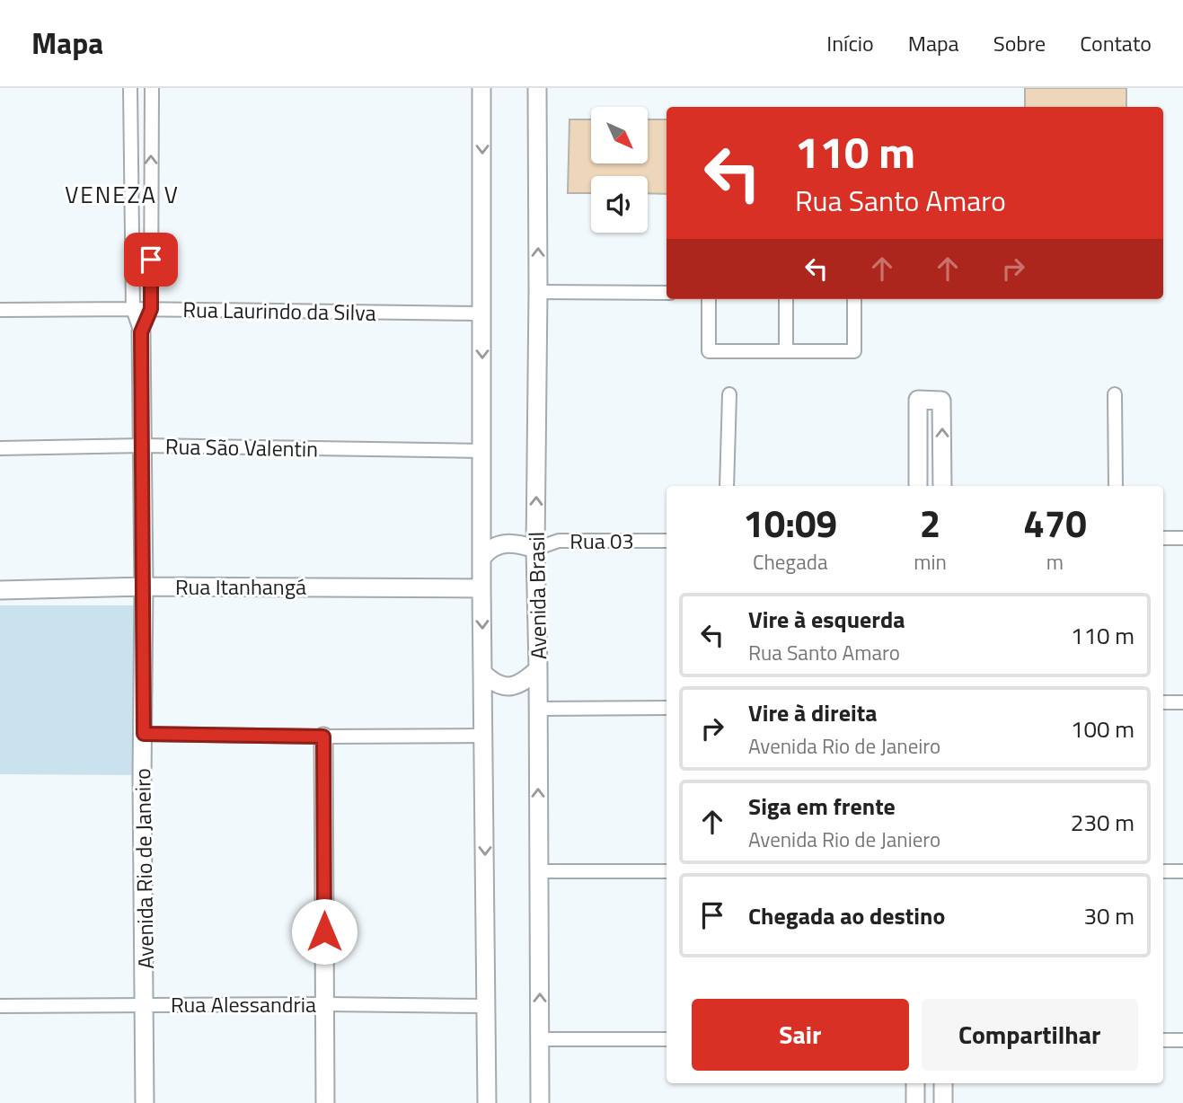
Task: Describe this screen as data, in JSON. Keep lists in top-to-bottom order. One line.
{"streets":{"main road":["Rua Itanhangá","Avenida Brasil","Avenida Rio de Janeiro"],"street":["Rua Laurindo da Silva","Rua São Valentin","Rua 03","Rua Alessandria"]},"crossings":[["Rua Laurindo da Silva","Avenida Rio de Janeiro"],["Rua São Valentin","Avenida Rio de Janeiro"],["Rua 03","Avenida Brasil"],["Rua Itanhangá","Avenida Rio de Janeiro"],["Avenida Rio de Janeiro","Rua Alessandria"]],"districts":["VENEZA V"],"north":"bottom right","page":{"header":"Mapa","nav":["Início","Mapa","Sobre","Contato"],"turn":["110 m","Rua Santo Amaro"],"eta":["10:09","Chegada","2","min","470","m"],"list":[{"name":"Vire à esquerda","note":"Rua Santo Amaro","value":"110 m"},{"name":"Vire à direita","note":"Avenida Rio de Janeiro","value":"100 m"},{"name":"Siga em frente","note":"Avenida Rio de Janiero","value":"230 m"},{"name":"Chegada ao destino","value":"30 m"}],"buttons":["Sair","Compartilhar"]}}
